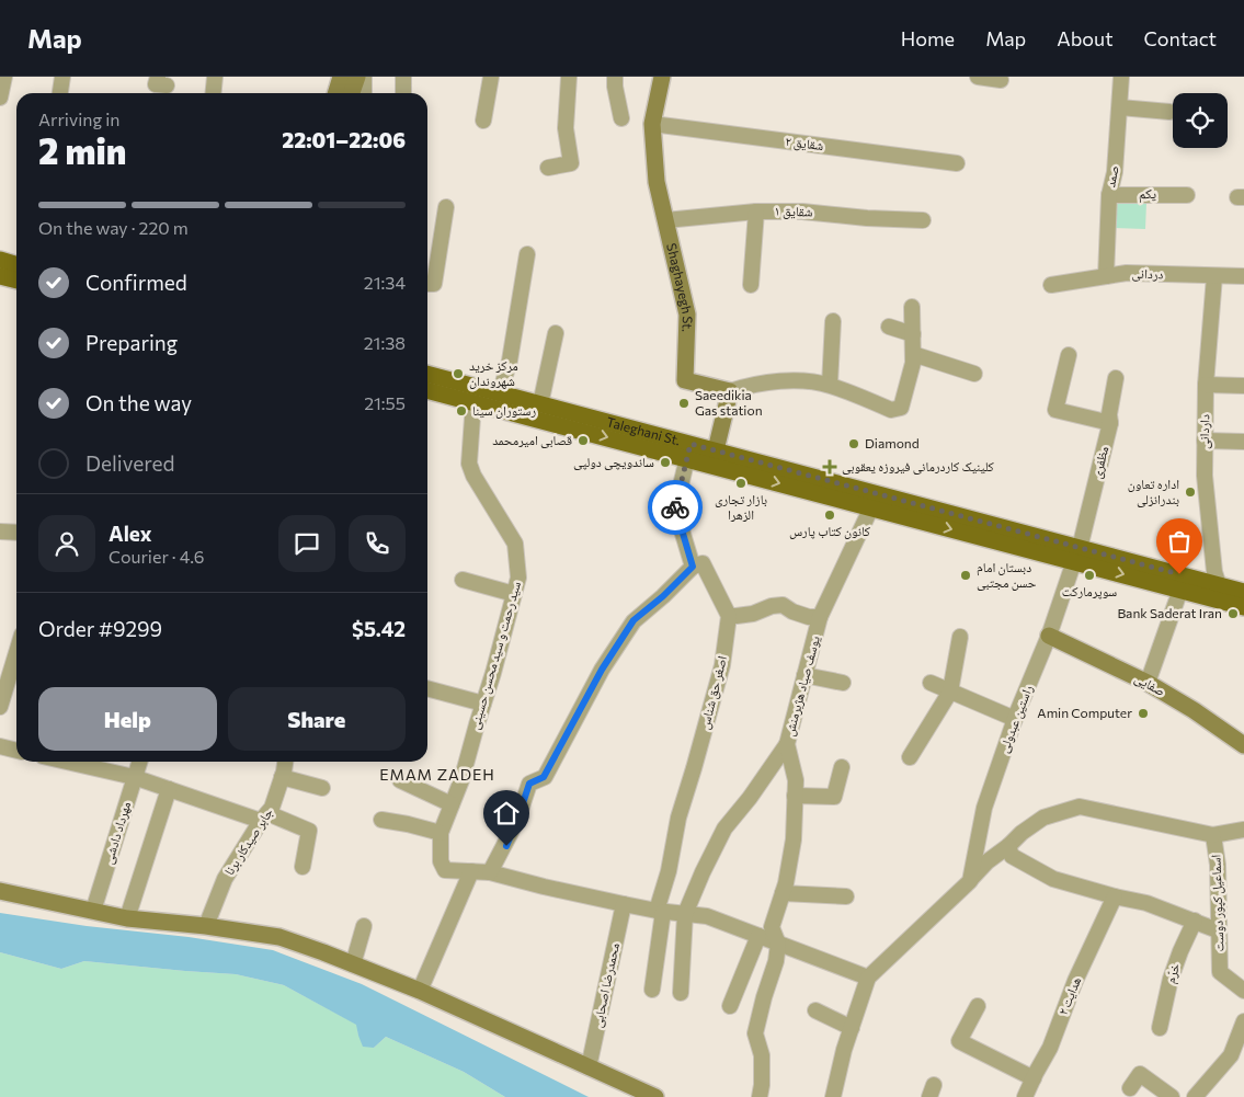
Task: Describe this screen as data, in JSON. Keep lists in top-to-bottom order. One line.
{"streets":{"main road":["Taleghani St."],"street":["شقایق ۲","صمد","یکم","شقایق ۱","دردانی","Shaghayegh St.","داردانی","مظفری","سید رحمت و سید محسن حسینی","صفایی","یوسف صیاد هژبرمنش","اصغر حق شناس","راستین عبدولی","مهرداد دادشی","جابر صیدکار برنا","اسماعیل کپور دوست","خرّم","محمدرضا اصحابی","هدایت ۲"]},"crossings":[["شقایق ۲","Shaghayegh St."],["صمد","یکم"],["صمد","دردانی"],["شقایق ۱","Shaghayegh St."],["دردانی","داردانی"],["Taleghani St.","داردانی"],["Taleghani St.","مظفری"],["Taleghani St.","سید رحمت و سید محسن حسینی"],["Taleghani St.","یوسف صیاد هژبرمنش"],["Taleghani St.","راستین عبدولی"],["مظفری","راستین عبدولی"],["سید رحمت و سید محسن حسینی","یوسف صیاد هژبرمنش"],["سید رحمت و سید محسن حسینی","اصغر حق شناس"],["سید رحمت و سید محسن حسینی","محمدرضا اصحابی"],["صفایی","راستین عبدولی"]],"districts":["EMAM ZADEH"],"places":{"other":["مرکز خرید شهروندان","Saeedikia Gas station","رستوران سینا","قصابی امیرمحمد","Diamond","ساندویچی دولپی","بازار تجاری الزهرا","اداره تعاون بندرانزلی","کانون کتاب پارس","دبستان امام حسن مجتبی","سوپرمارکت","Bank Saderat Iran","Amin Computer"],"health":["کلینیک کاردرمانی فیروزه یعقوبی"]},"page":{"header":"Map","nav":["Home","Map","About","Contact"],"heading":["2 min","Arriving in","22:01–22:06"],"panel":["Alex","Courier · 4.6","Order #9299","$5.42"],"bar":"On the way · 220 m","list":[["Confirmed","21:34"],["Preparing","21:38"],["On the way","21:55"],"Delivered"],"buttons":["Help","Share"]}}
